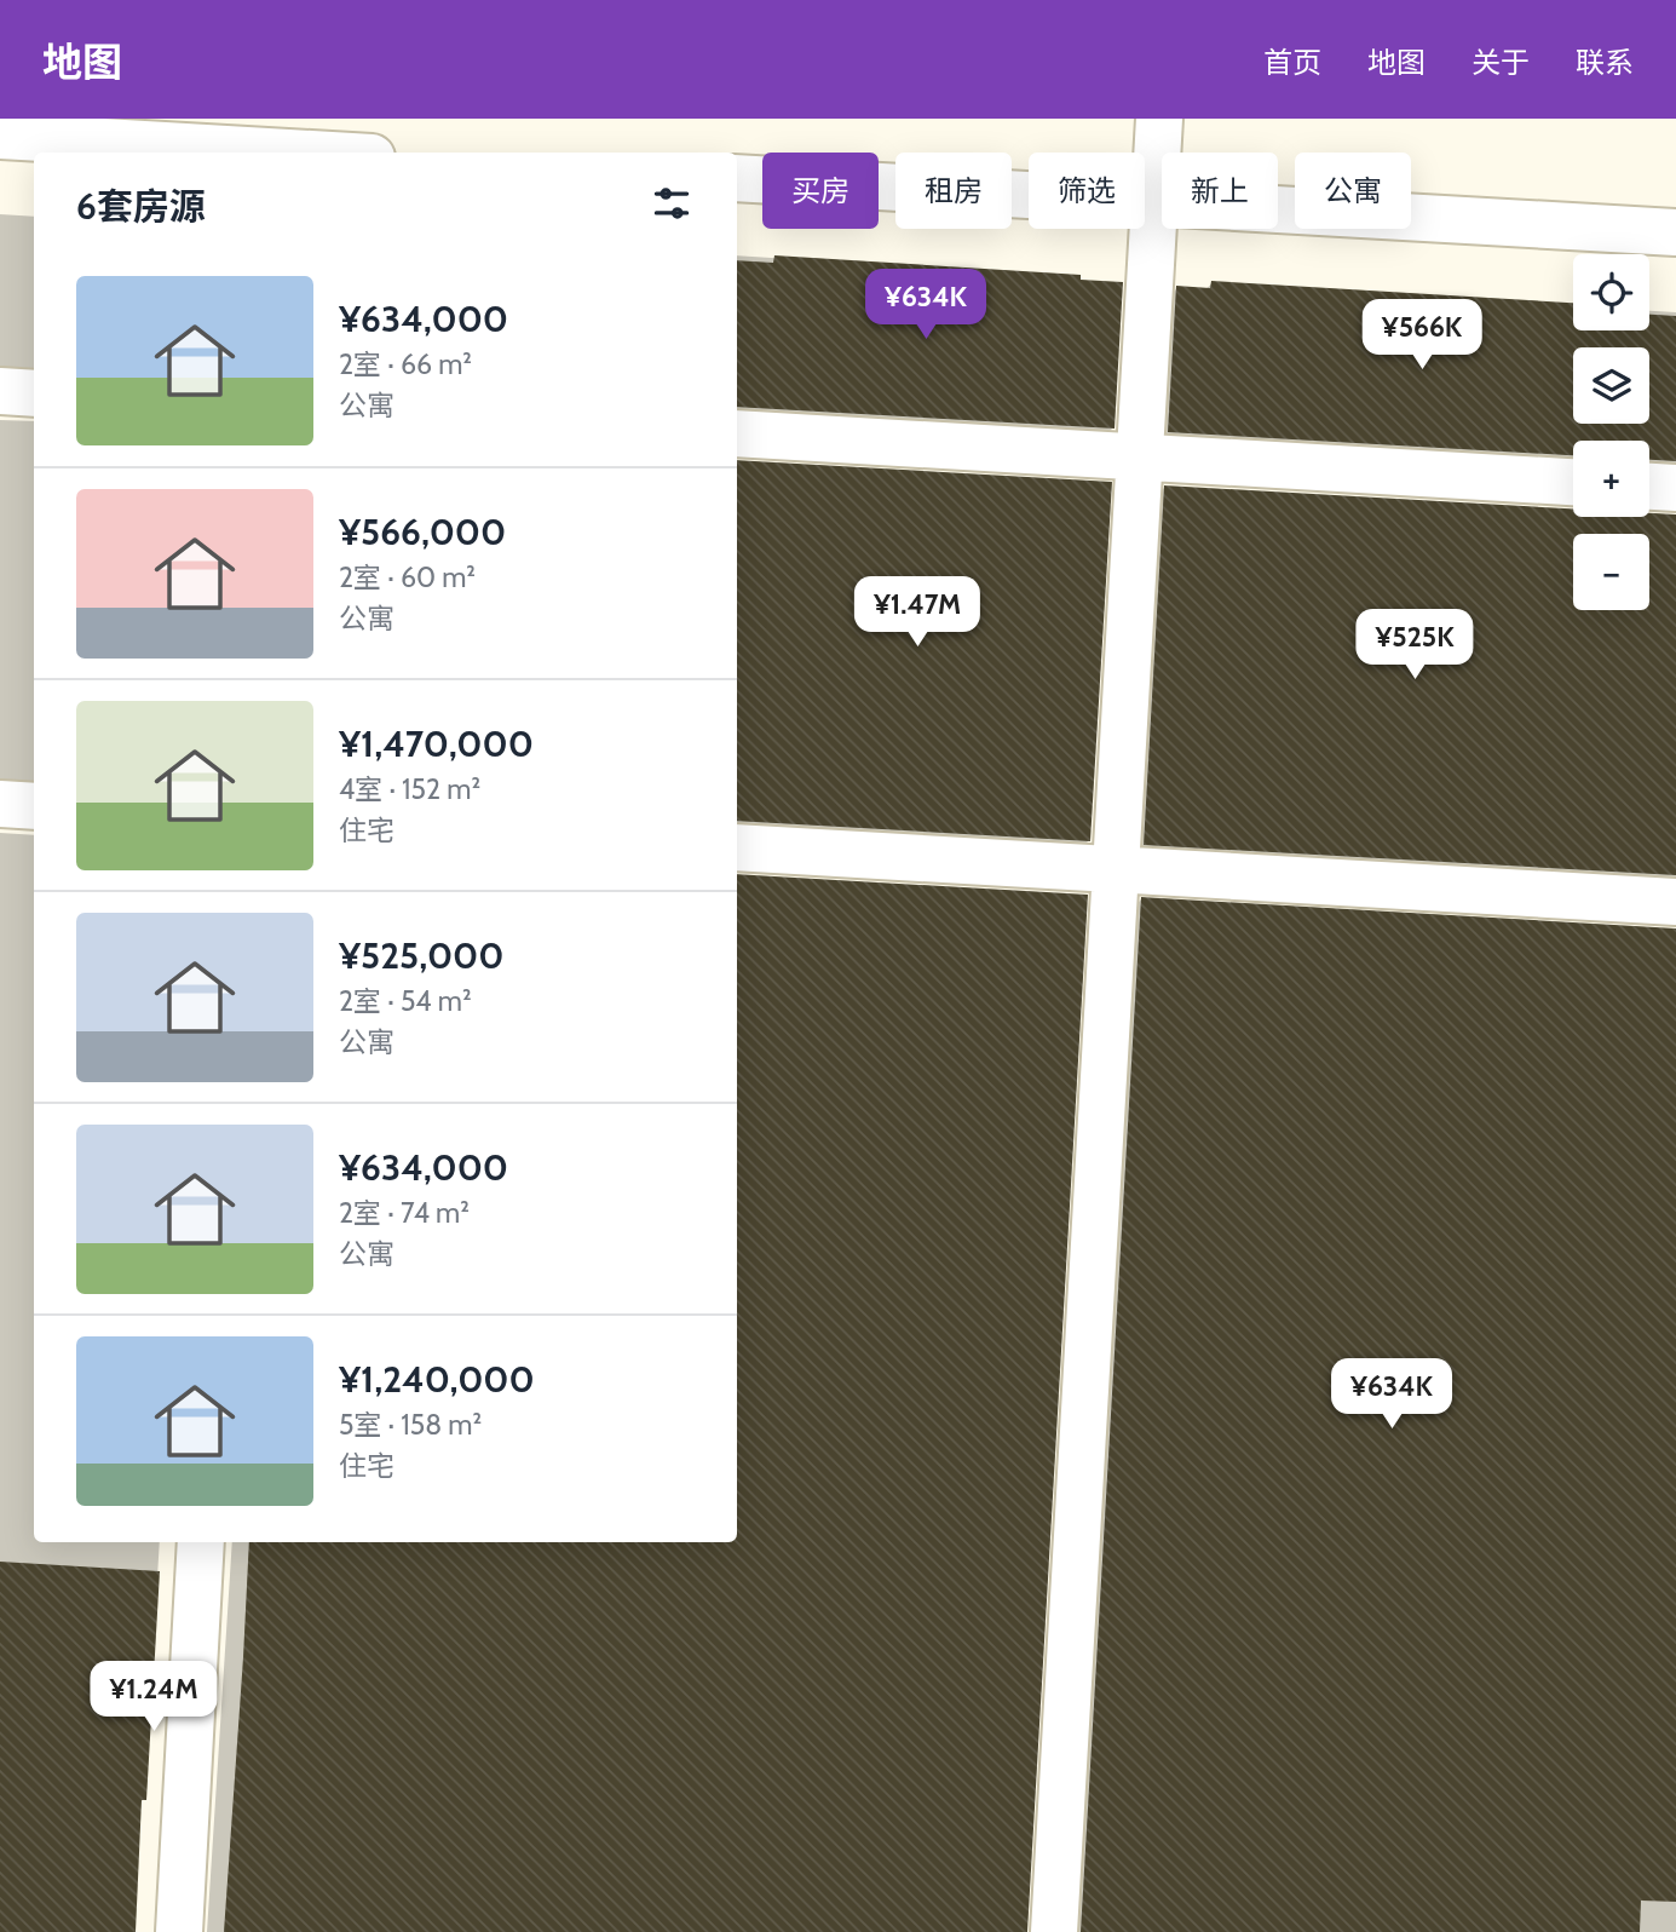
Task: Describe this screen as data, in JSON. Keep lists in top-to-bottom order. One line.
{"page":{"header":"地图","nav":["首页","地图","关于","联系"],"chip":["买房","租房","筛选","新上","公寓"],"heading":"6套房源","map_buttons":["+","−"],"list":[{"name":"¥634,000","note":"2室 · 66 m² · 公寓"},{"name":"¥566,000","note":"2室 · 60 m² · 公寓"},{"name":"¥1,470,000","note":"4室 · 152 m² · 住宅"},{"name":"¥525,000","note":"2室 · 54 m² · 公寓"},{"name":"¥634,000","note":"2室 · 74 m² · 公寓"},{"name":"¥1,240,000","note":"5室 · 158 m² · 住宅"}],"price":["¥634K","¥566K","¥1.47M","¥525K","¥634K","¥1.24M"]}}
